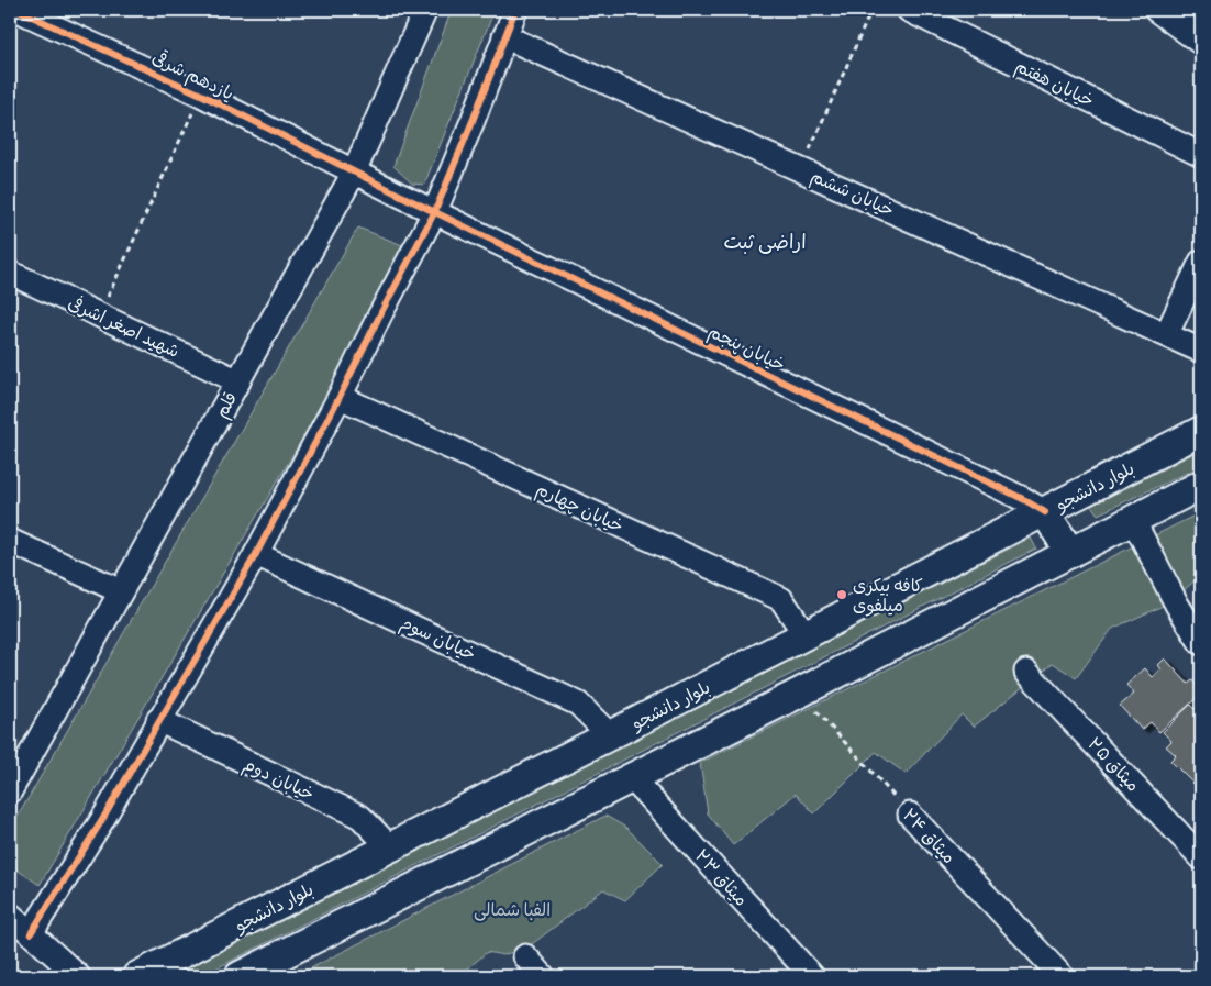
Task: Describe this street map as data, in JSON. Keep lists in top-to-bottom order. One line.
{"streets":{"main road":["بلوار دانشجو"],"street":["یازدهم شرقی","خیابان هفتم","خیابان ششم","شهید اصغر اشرفی","خیابان پنجم","قلم","خیابان چهارم","خیابان سوم","میثاق ۲۵","خیابان دوم","میثاق ۲۴","میثاق ۲۳"]},"crossings":[["یازدهم شرقی","خیابان پنجم"],["یازدهم شرقی","قلم"],["شهید اصغر اشرفی","قلم"],["خیابان پنجم","بلوار دانشجو"],["بلوار دانشجو","خیابان چهارم"],["بلوار دانشجو","خیابان سوم"],["بلوار دانشجو","خیابان دوم"]],"districts":["اراضی ثبت"],"parks":["الفبا شمالی"],"places":["کافه بیکری میلفوی"]}
